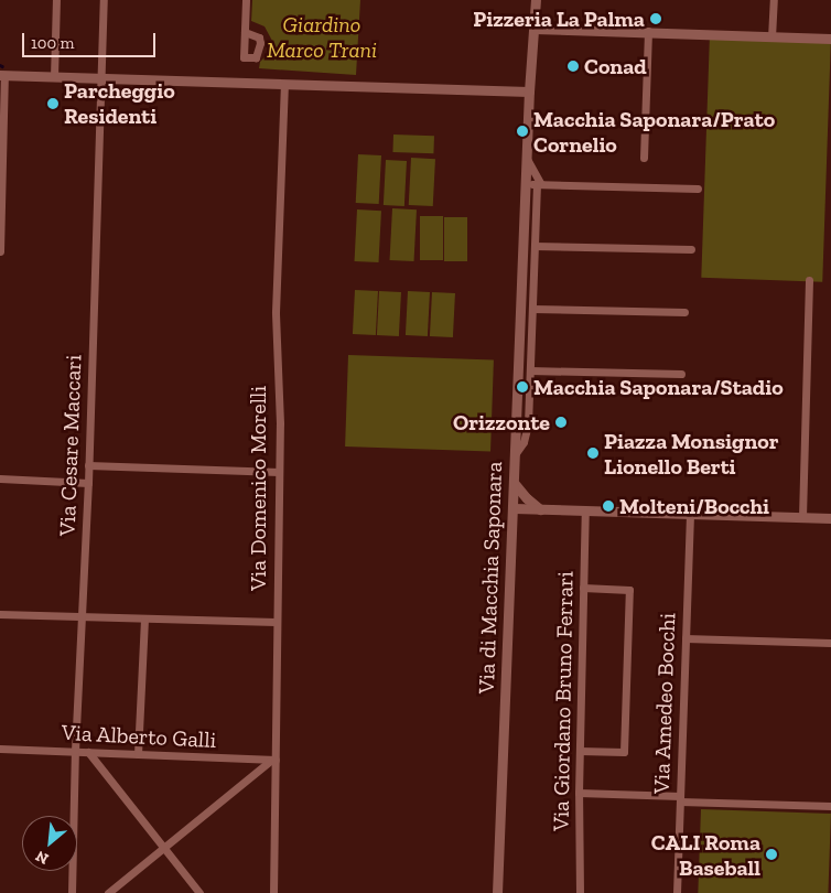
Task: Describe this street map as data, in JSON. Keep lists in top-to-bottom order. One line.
{"streets":{"street":["Via Cesare Maccari","Via Domenico Morelli","Via di Macchia Saponara","Via Giordano Bruno Ferrari","Via Amedeo Bocchi","Via Alberto Galli"]},"crossings":[["Via Cesare Maccari","Via Alberto Galli"],["Via Domenico Morelli","Via Alberto Galli"]],"parks":["Giardino Marco Trani"],"places":["Pizzeria La Palma","Conad","Parcheggio Residenti","Macchia Saponara/Prato Cornelio","Macchia Saponara/Stadio","Orizzonte","Piazza Monsignor Lionello Berti","Molteni/Bocchi","CALI Roma Baseball"],"scale_bar":"100 m","north":"bottom left"}
